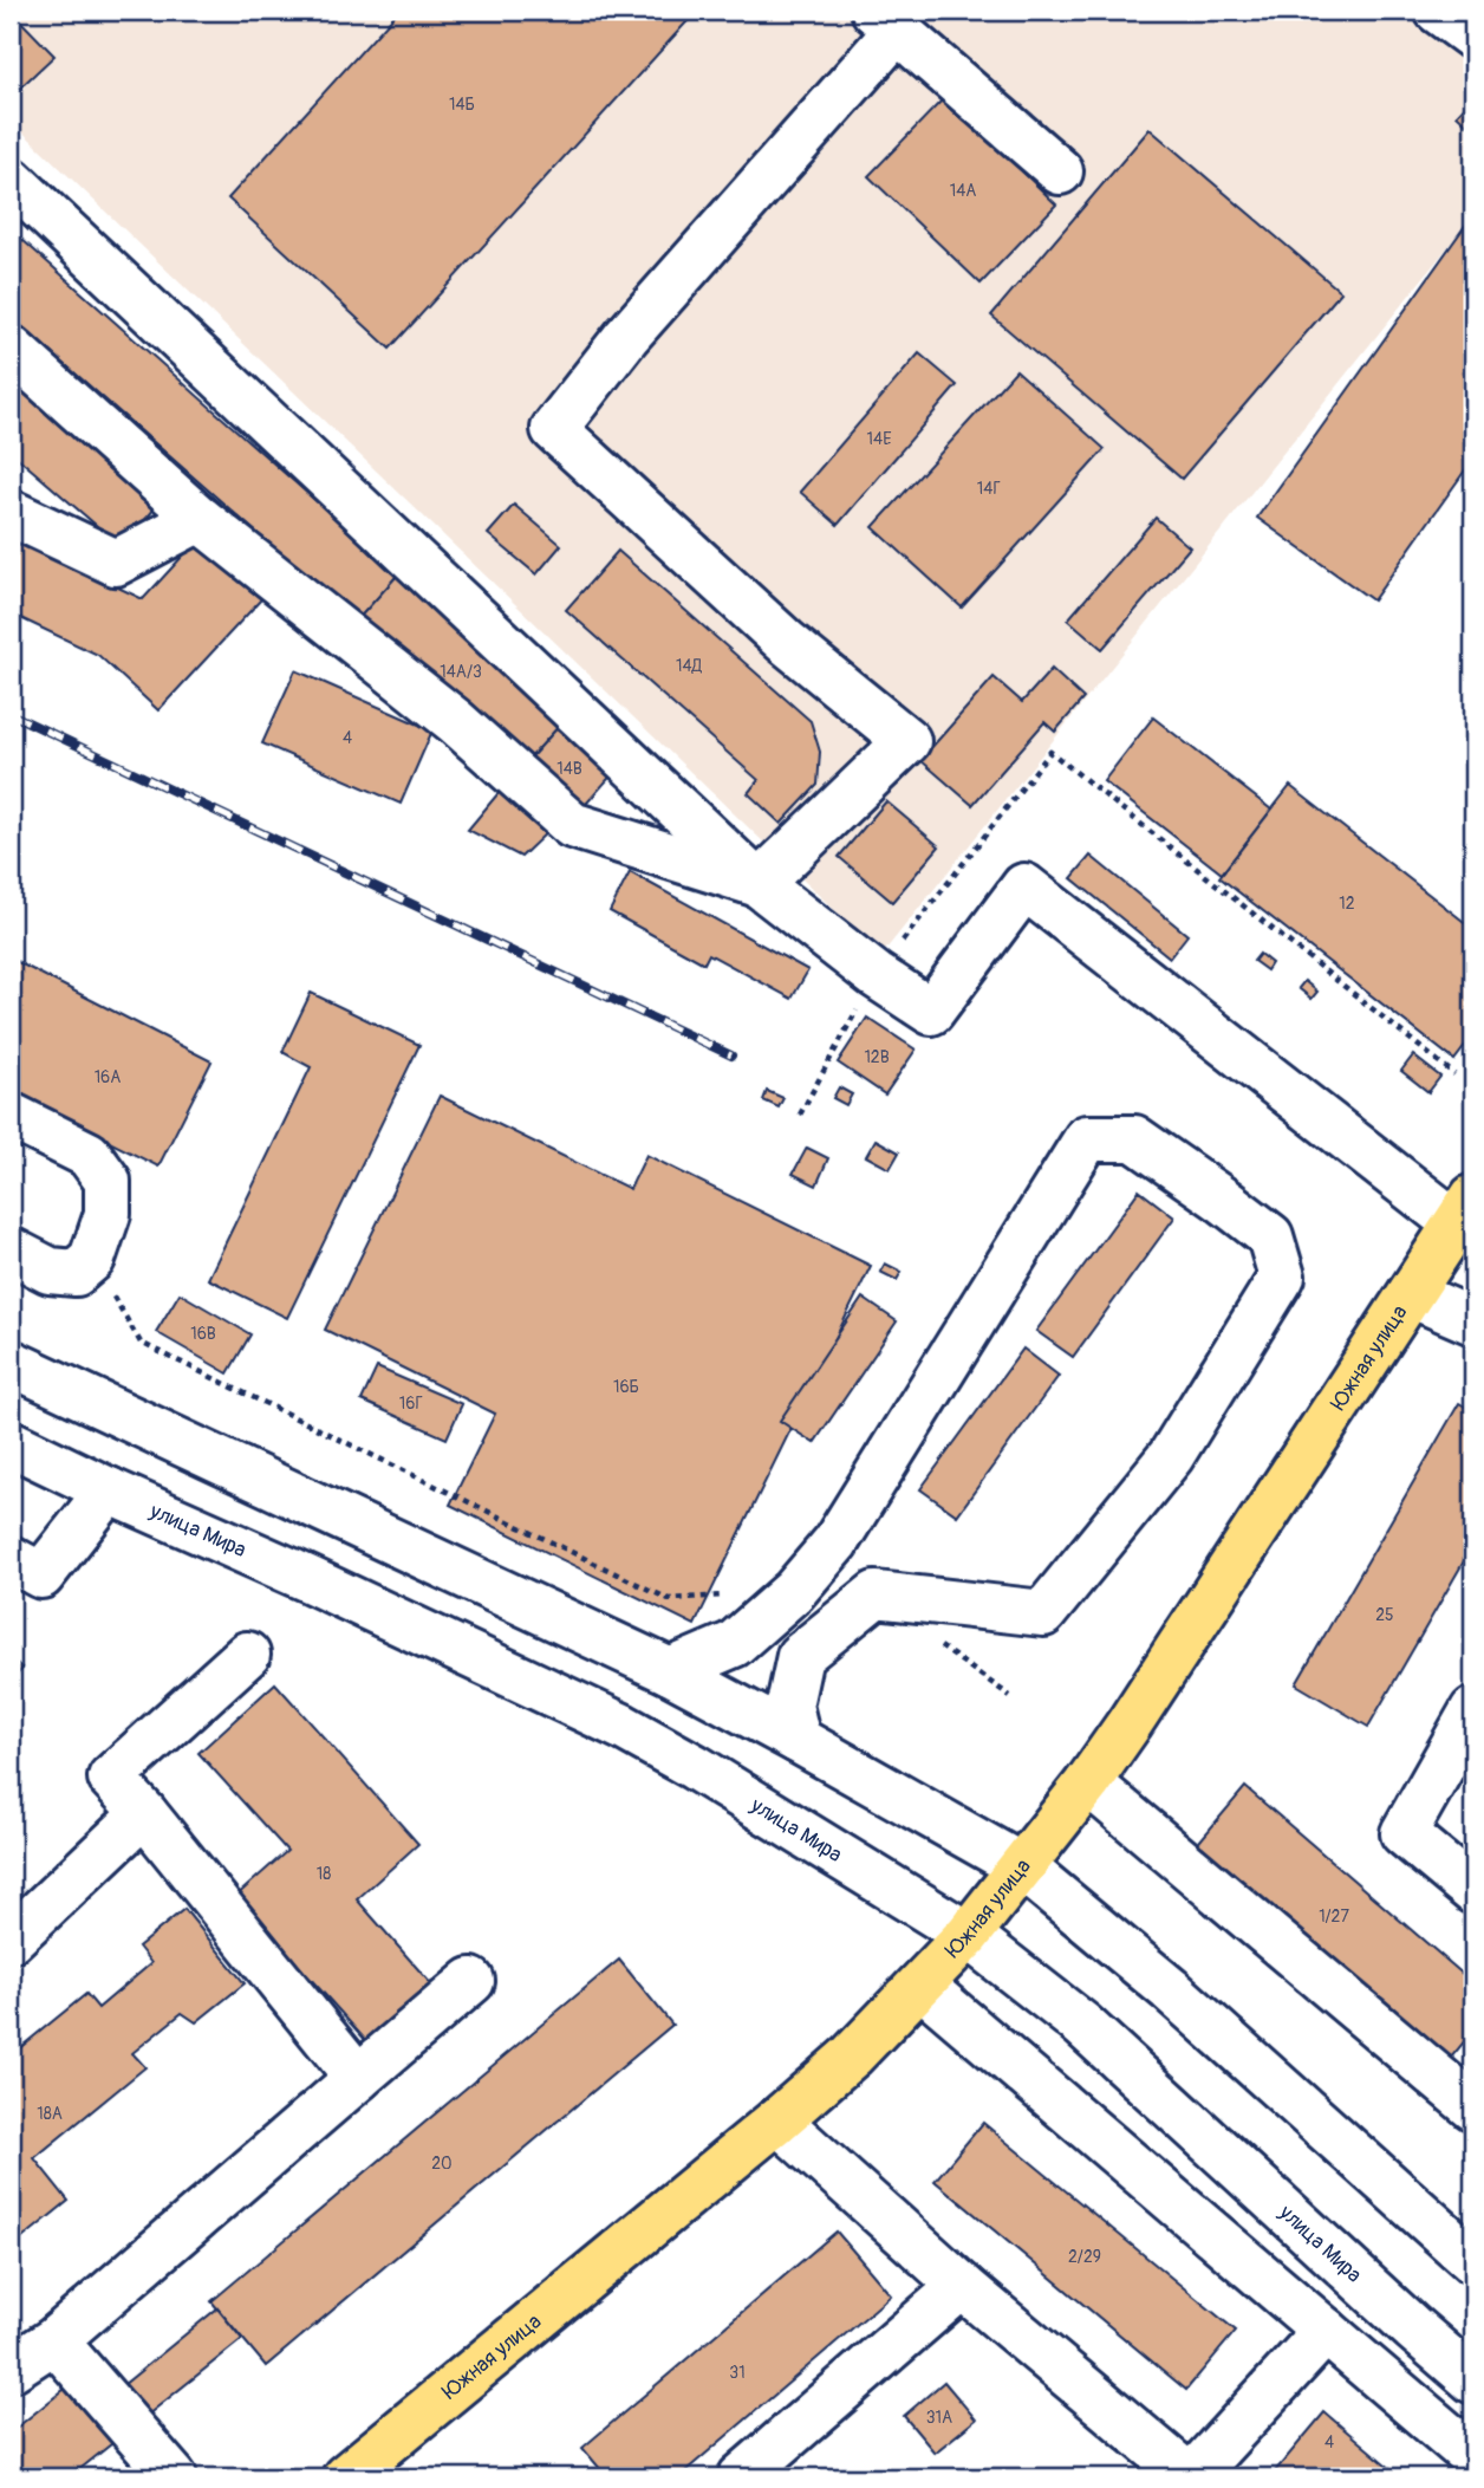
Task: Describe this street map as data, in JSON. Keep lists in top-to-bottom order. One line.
{"streets":{"main road":["Южная улица"],"street":["улица Мира"]},"crossings":[["Южная улица","улица Мира"]],"house_numbers":["14Б","14А","14Е","14Г","14Д","14А/3","4","14В","12","12В","16А","16В","16Б","16Г","25","18","1/27","18А","20","2/29","31","31А","4"]}
